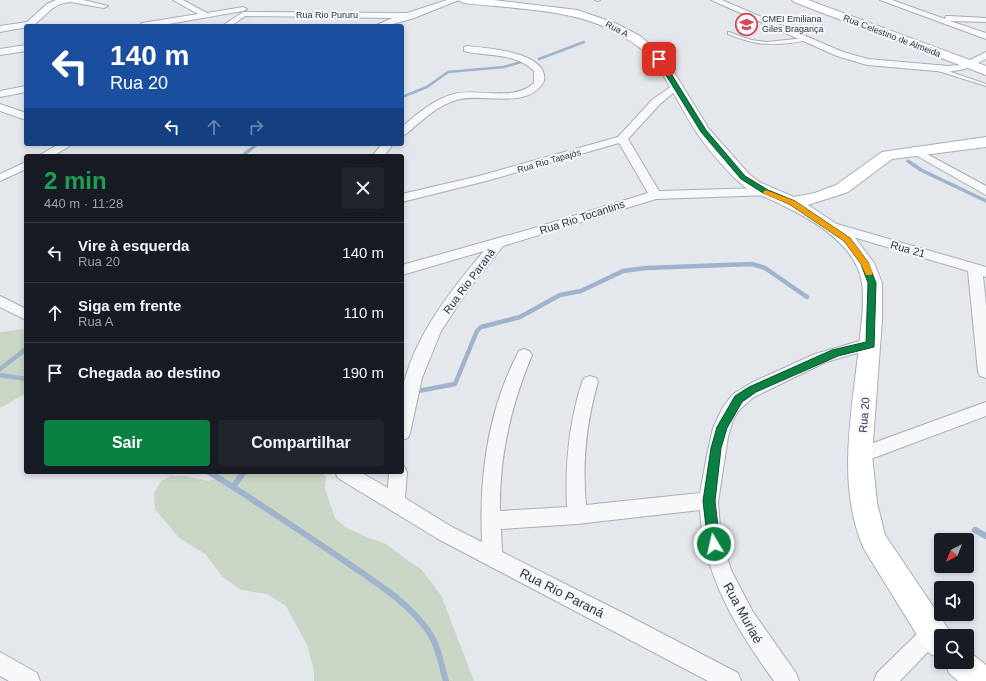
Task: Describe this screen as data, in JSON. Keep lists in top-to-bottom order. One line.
{"streets":{"street":["Rua Rio Pururu","Rua A","Rua Celestino de Almeida","Rua Rio Tapajós","Rua Rio Tocantins","Rua 21","Rua Rio Paraná","Rua 20","Rua Muriaé"]},"crossings":[["Rua A","Rua Rio Tocantins"],["Rua A","Rua 20"],["Rua Rio Tocantins","Rua Rio Paraná"],["Rua 21","Rua 20"],["Rua 20","Rua Muriaé"]],"places":{"school or university":["CMEI Emiliana Giles Bragança"]},"north":"bottom left","page":{"turn":["140 m","Rua 20"],"heading":["2 min","440 m · 11:28"],"list":[{"name":"Vire à esquerda","note":"Rua 20","value":"140 m"},{"name":"Siga em frente","note":"Rua A","value":"110 m"},{"name":"Chegada ao destino","value":"190 m"}],"buttons":["Sair","Compartilhar"]}}
